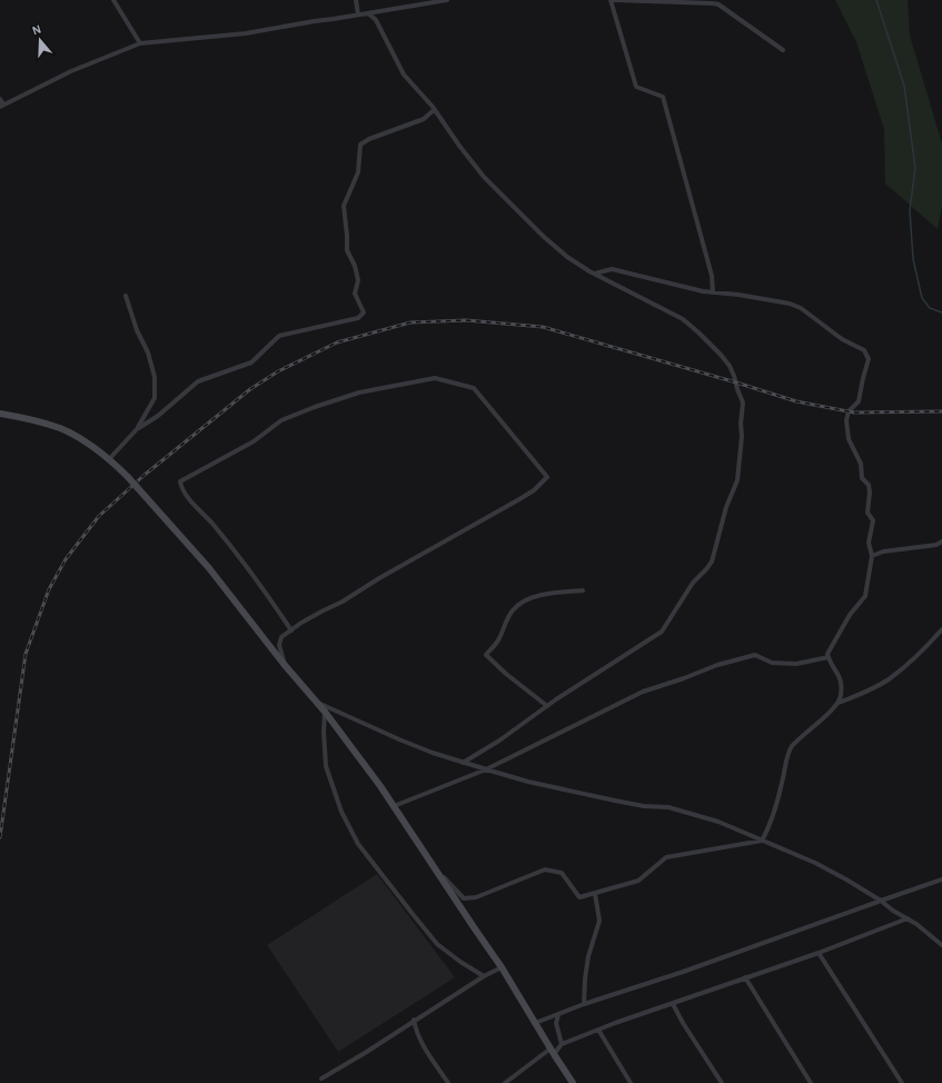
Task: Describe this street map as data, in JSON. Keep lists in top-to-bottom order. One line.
{"north":"top"}
